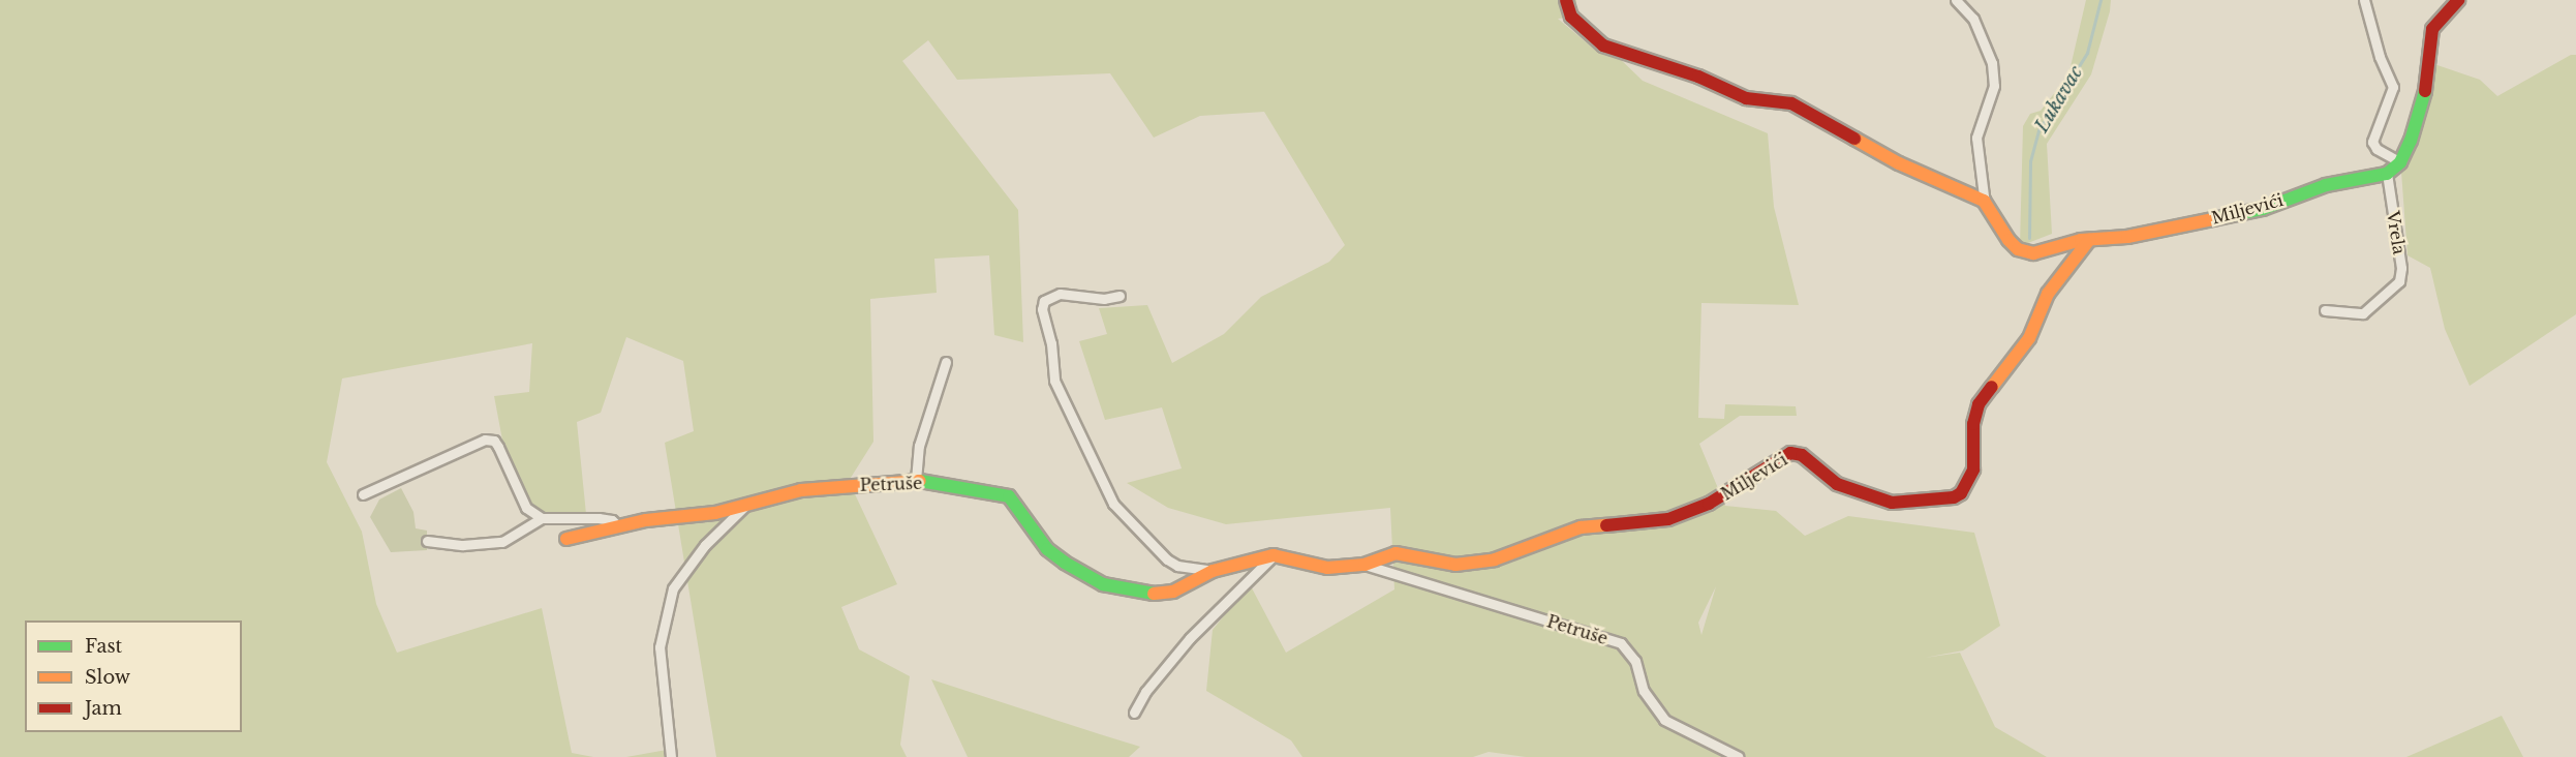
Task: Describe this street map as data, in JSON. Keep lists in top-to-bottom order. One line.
{"streets":{"street":["Miljevići","Vrela","Petruše"]},"crossings":[["Miljevići","Vrela"]],"water":["Lukavac"],"legend":["Fast","Slow","Jam"]}
